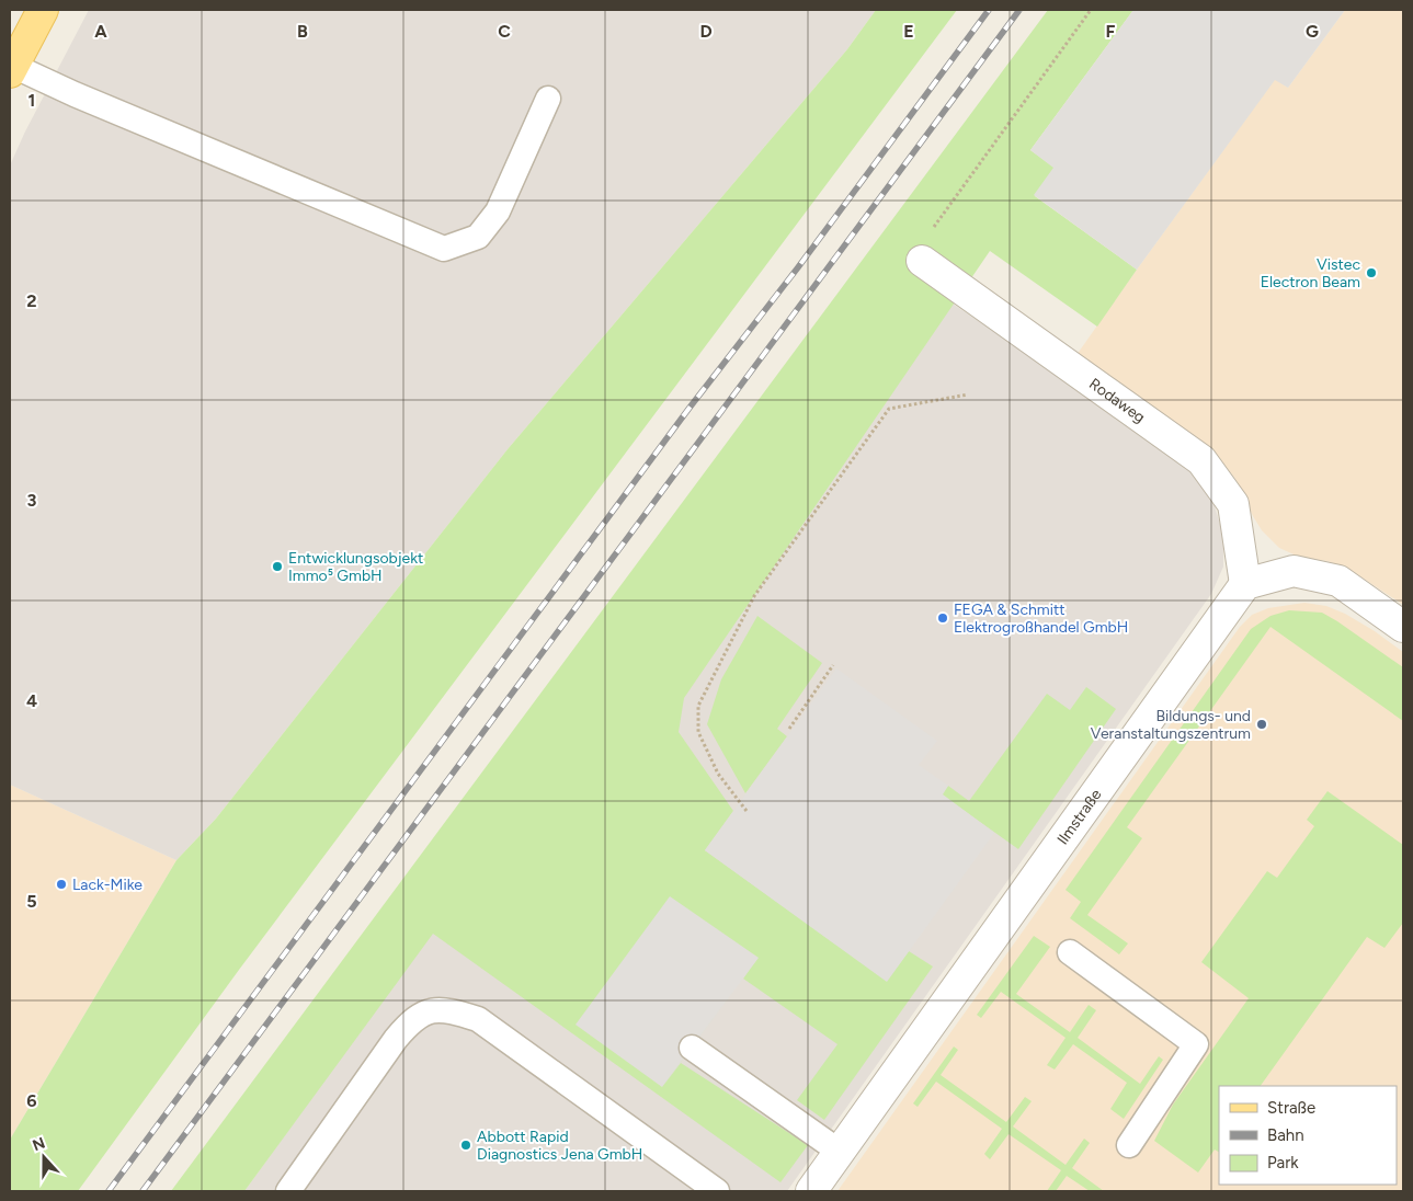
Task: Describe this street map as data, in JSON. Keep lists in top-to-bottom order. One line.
{"streets":{"street":["Rodaweg","Ilmstraße"]},"crossings":[["Rodaweg","Ilmstraße"]],"places":["Vistec Electron Beam","Entwicklungsobjekt Immo⁵ GmbH","FEGA & Schmitt Elektrogroßhandel GmbH","Bildungs- und Veranstaltungszentrum","Lack-Mike","Abbott Rapid Diagnostics Jena GmbH"],"legend":["Straße","Bahn","Park"],"north":"top","grid":{"columns":["A","B","C","D","E","F","G"],"rows":["1","2","3","4","5","6"]}}
